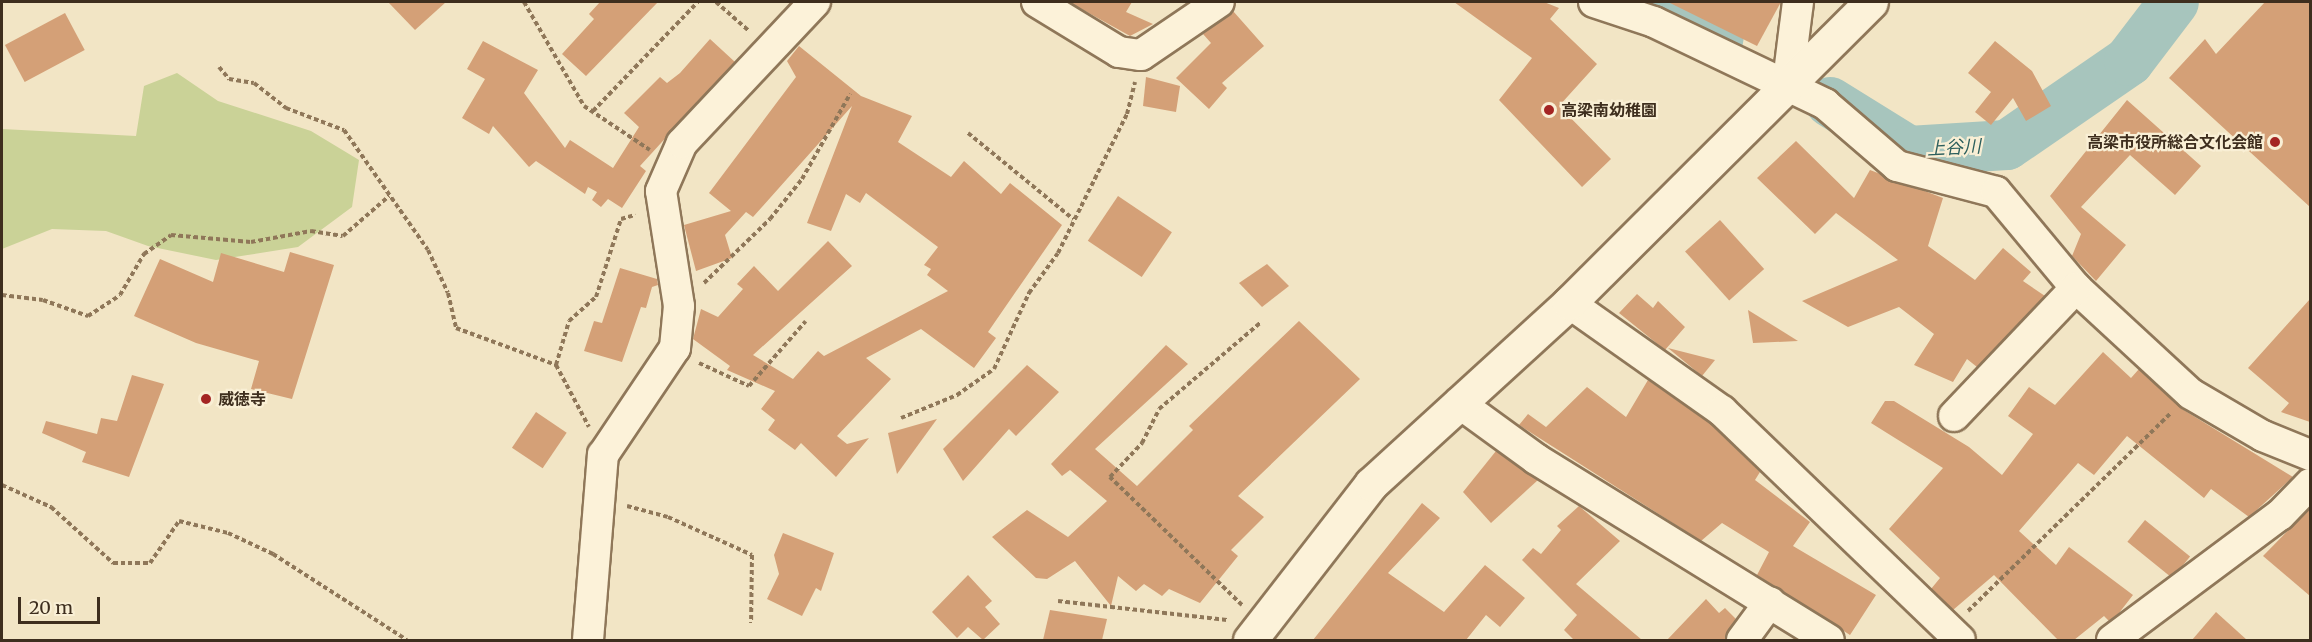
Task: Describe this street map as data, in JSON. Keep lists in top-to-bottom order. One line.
{"water":["上谷川"],"places":["高梁南幼稚園","高梁市役所総合文化会館","威徳寺"],"scale_bar":"20 m"}
